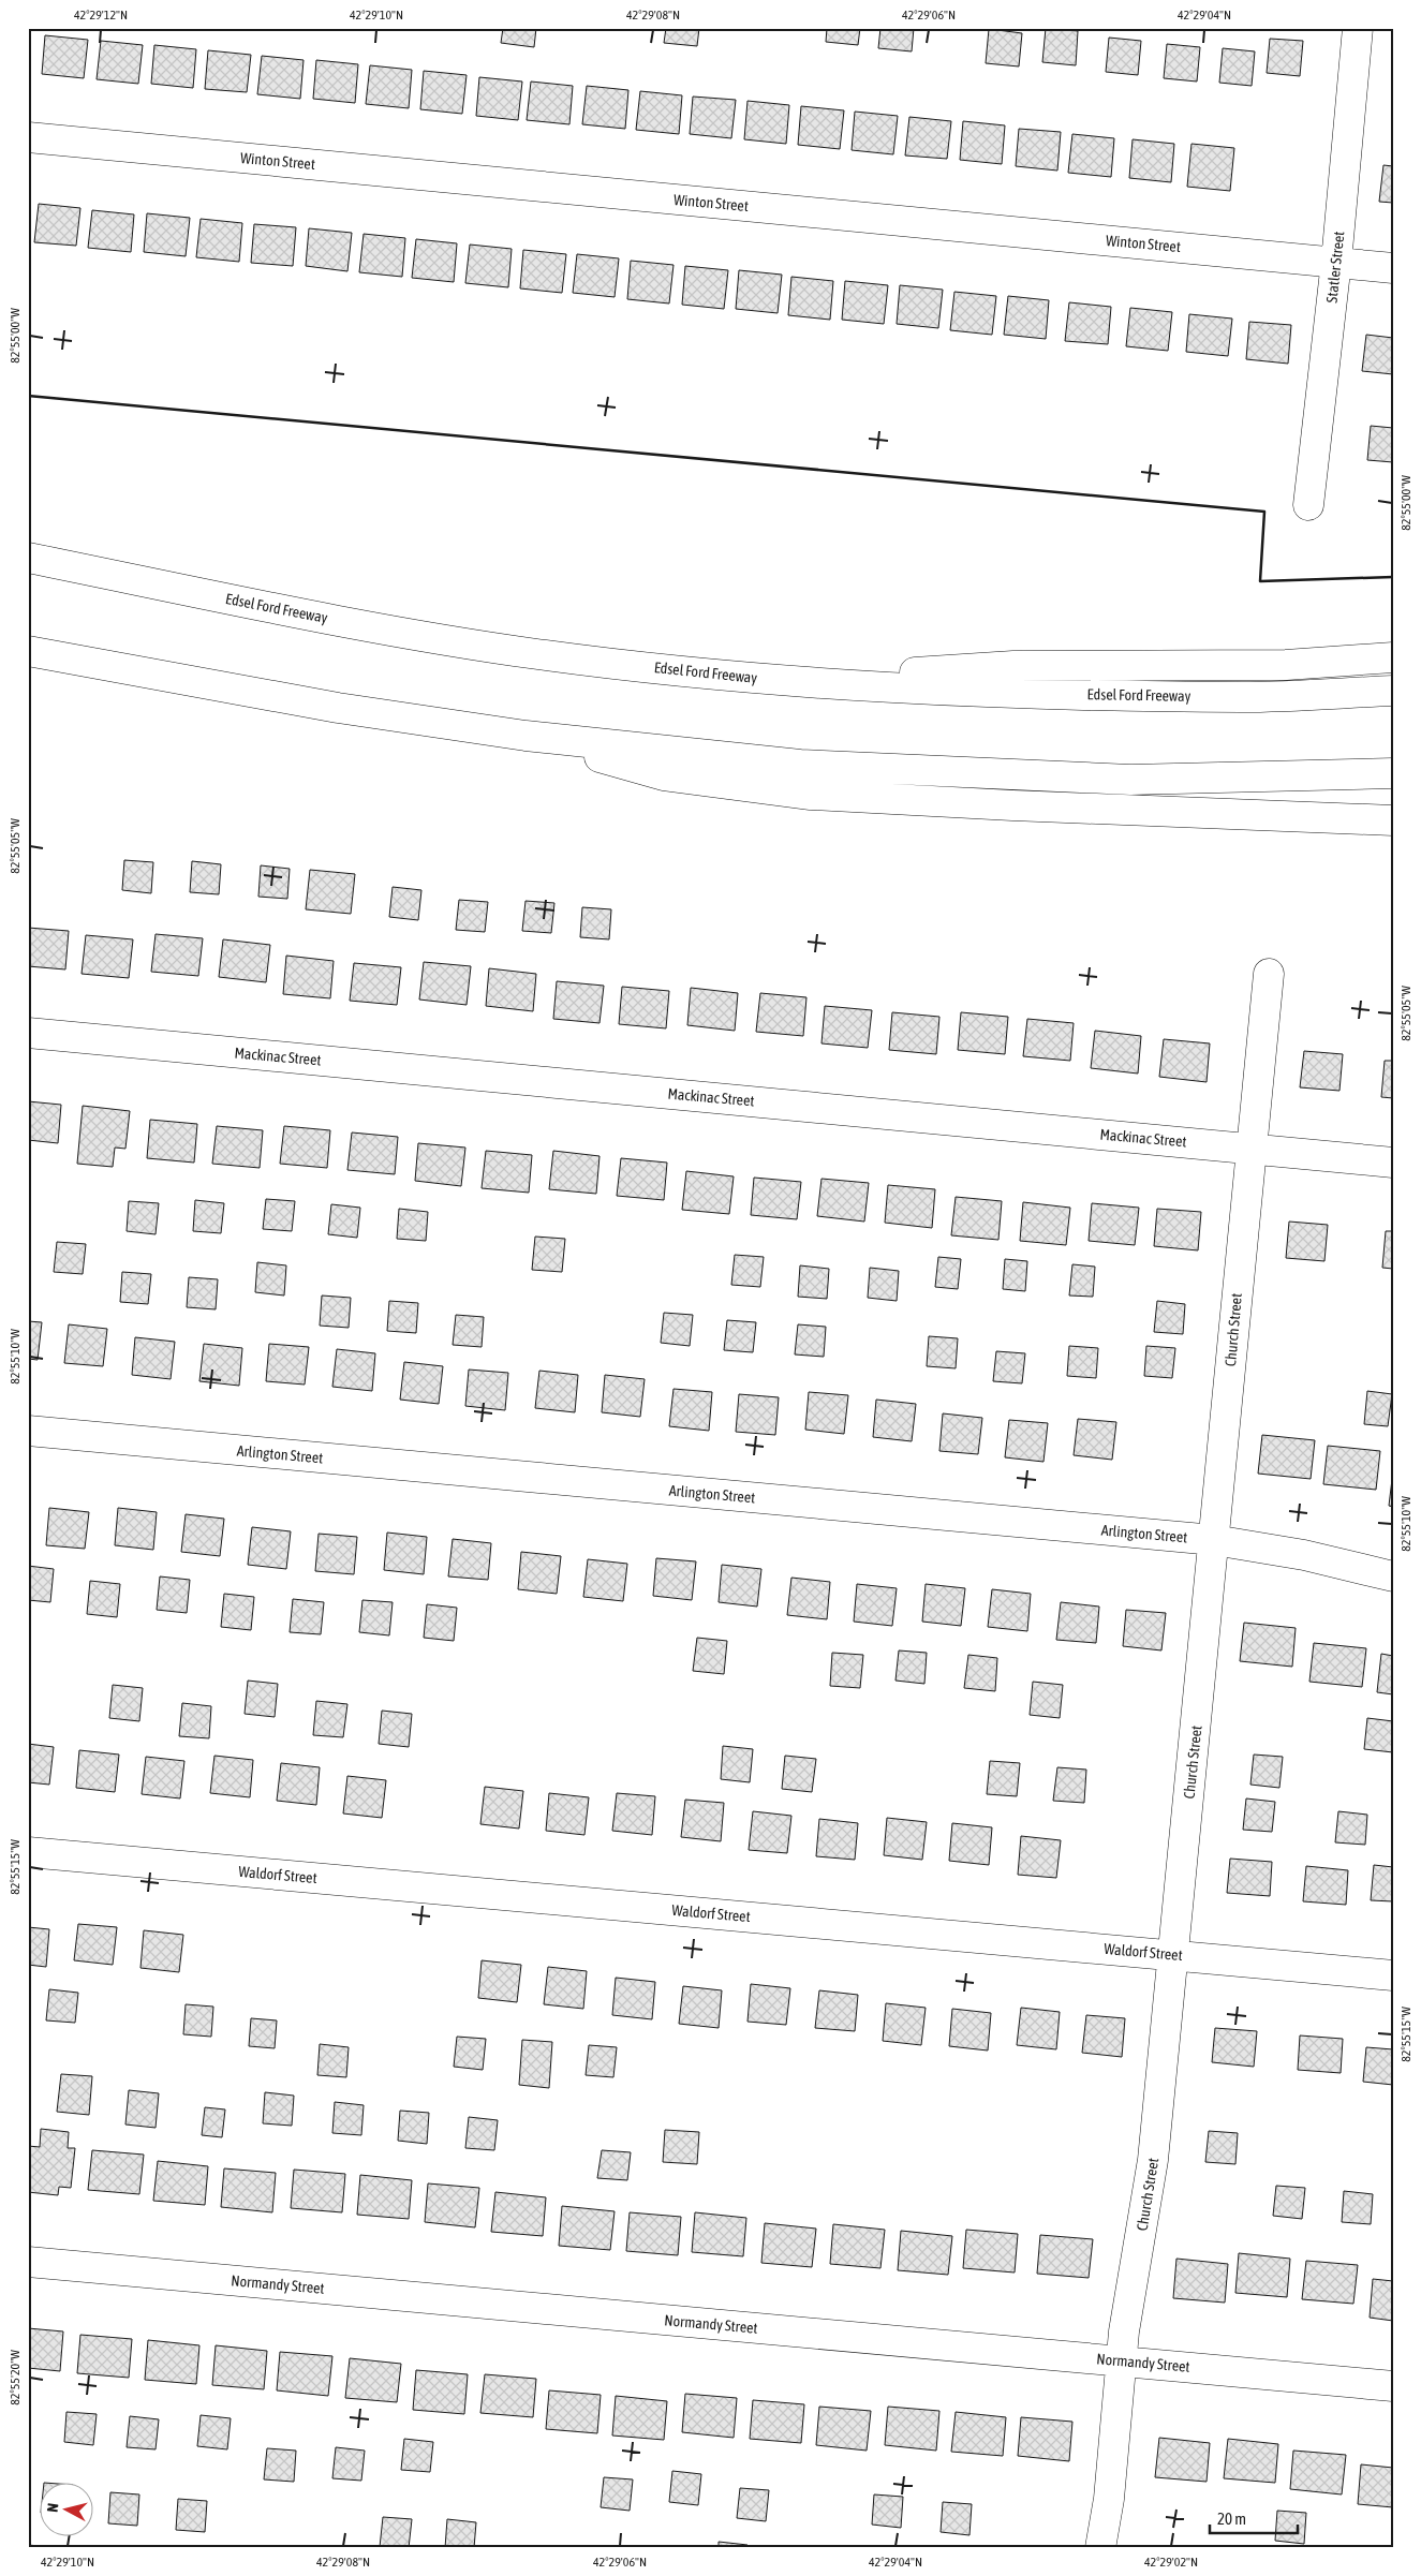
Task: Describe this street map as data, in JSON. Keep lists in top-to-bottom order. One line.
{"streets":{"main road":["Winton Street","Statler Street","Edsel Ford Freeway","Mackinac Street","Church Street","Arlington Street","Waldorf Street","Normandy Street"]},"crossings":[["Winton Street","Statler Street"],["Mackinac Street","Church Street"],["Church Street","Arlington Street"],["Church Street","Waldorf Street"],["Church Street","Normandy Street"]],"scale_bar":"20 m","north":"left","coordinates":["42°29'12\"N","42°29'10\"N","42°29'08\"N","42°29'06\"N","42°29'04\"N","82°55'00\"W","82°55'05\"W","82°55'10\"W","82°55'15\"W","82°55'20\"W","42°29'02\"N"]}
